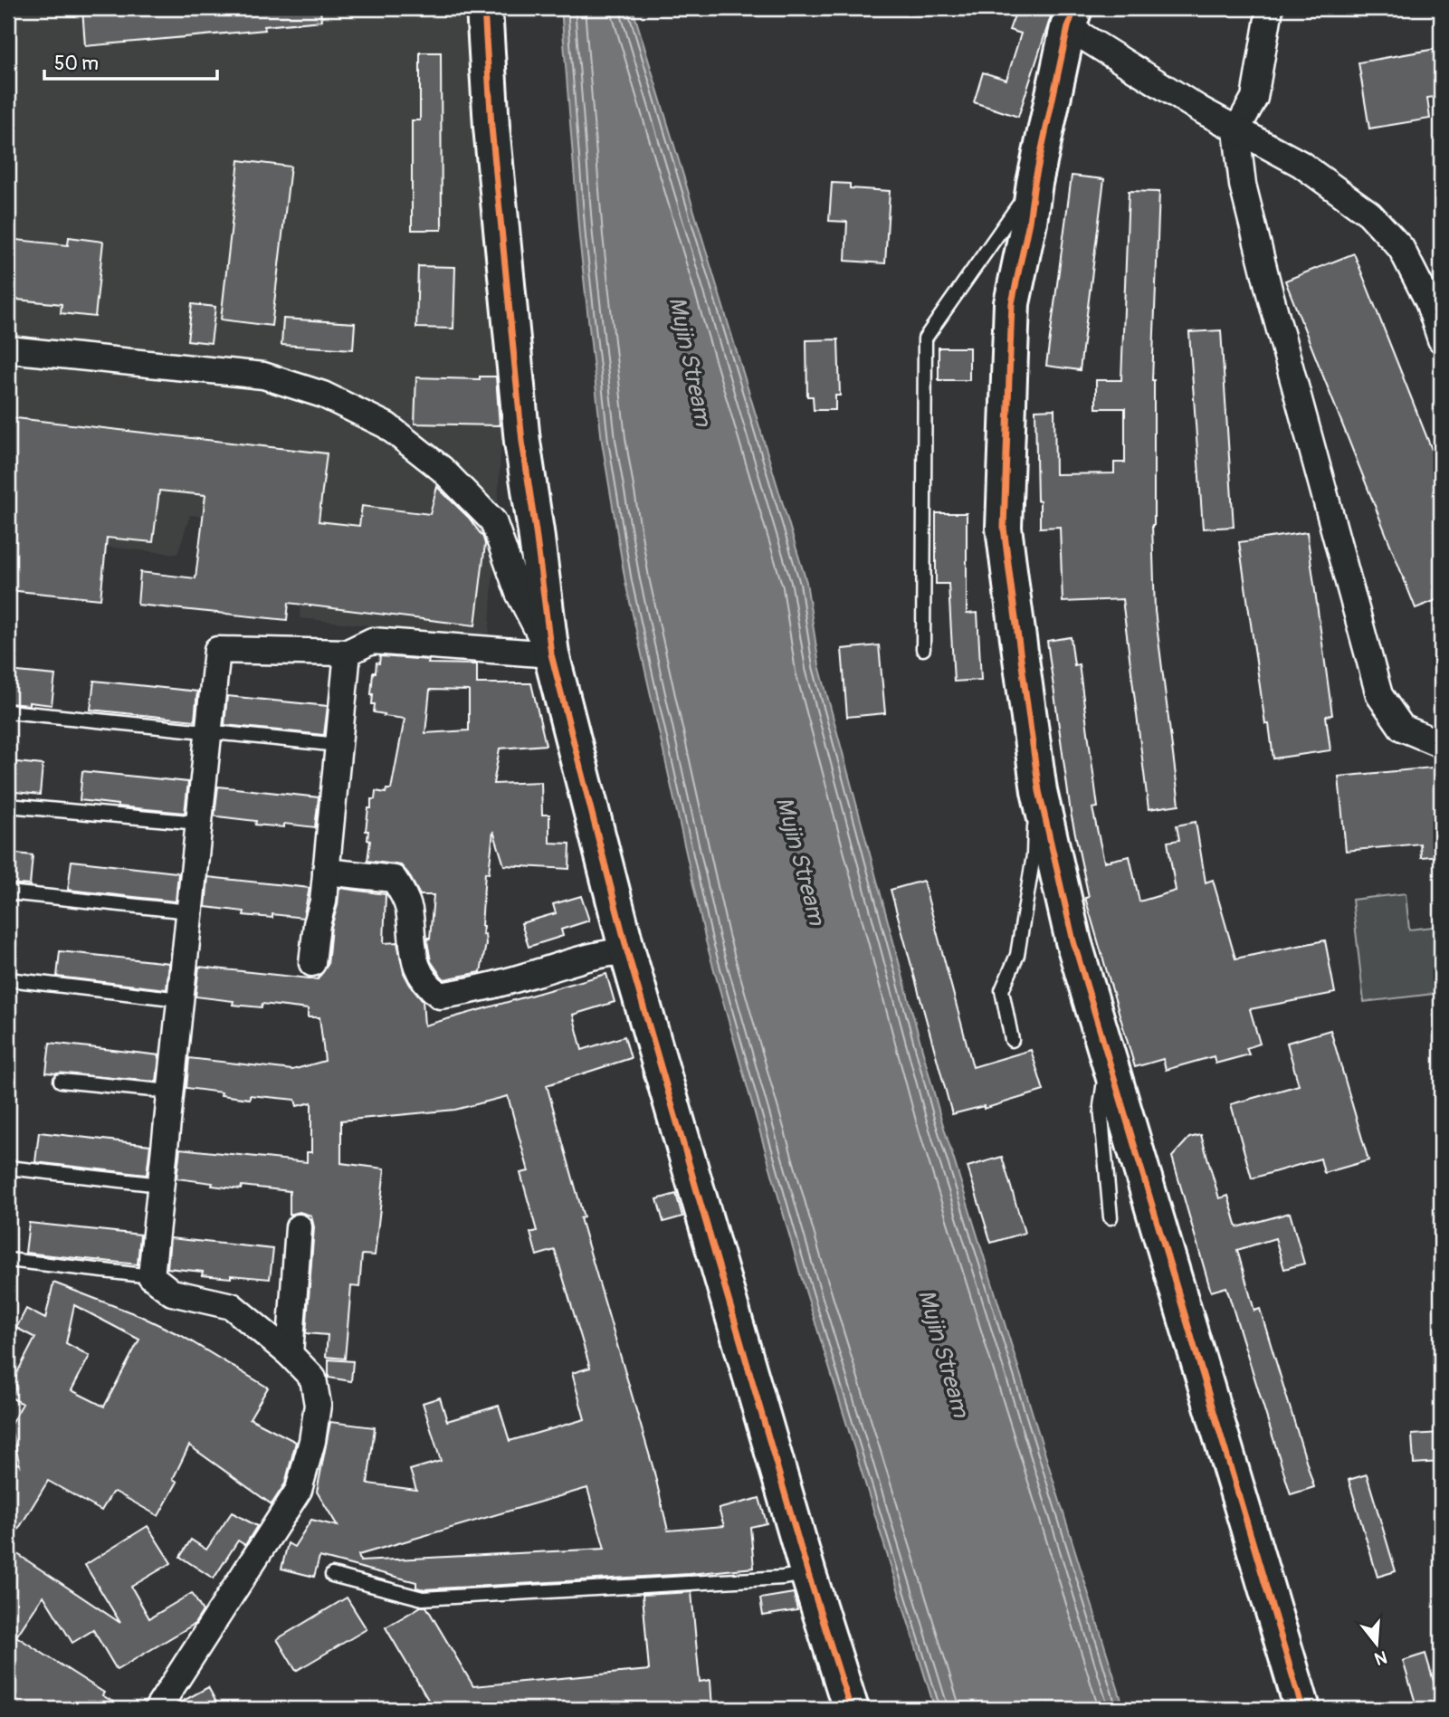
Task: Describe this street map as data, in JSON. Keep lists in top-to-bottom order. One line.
{"water":["Mujin Stream"],"scale_bar":"50 m","north":"bottom"}
